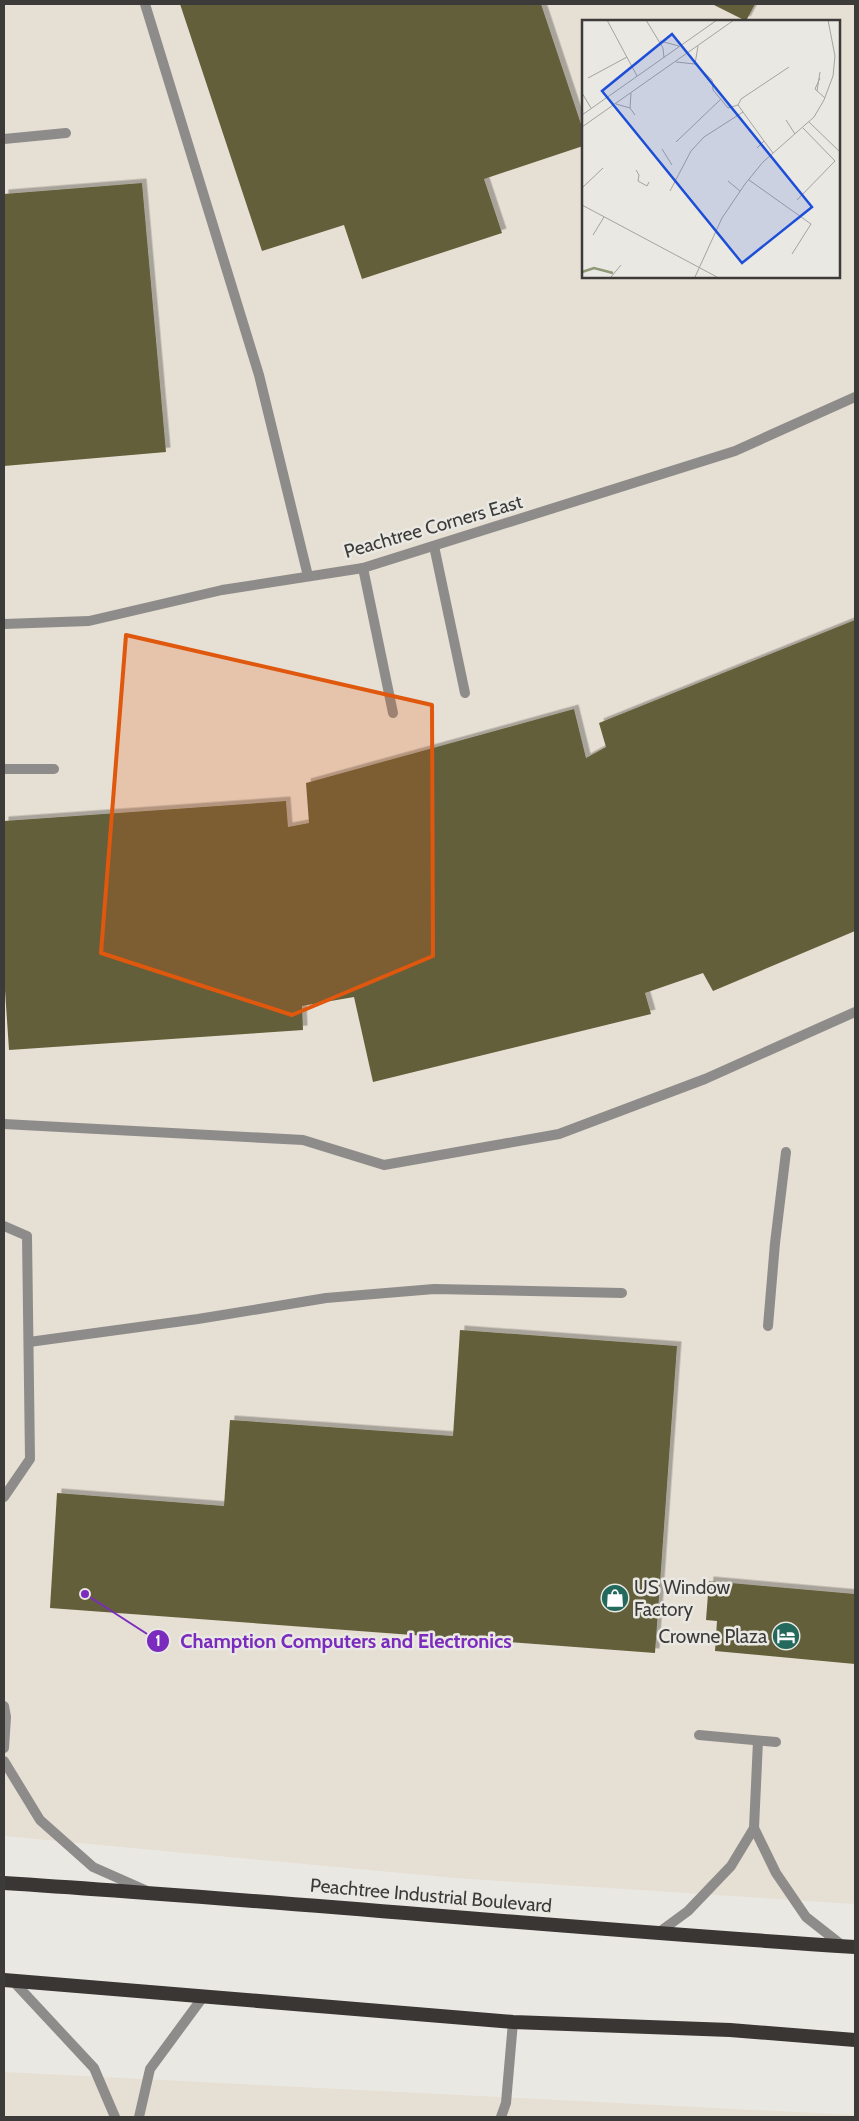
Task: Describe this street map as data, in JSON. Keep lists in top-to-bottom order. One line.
{"streets":{"highway":["Peachtree Industrial Boulevard"],"street":["Peachtree Corners East"]},"places":{"other":["Chamption Computers and Electronics"],"shop":["US Window Factory"],"hotel":["Crowne Plaza"]}}
